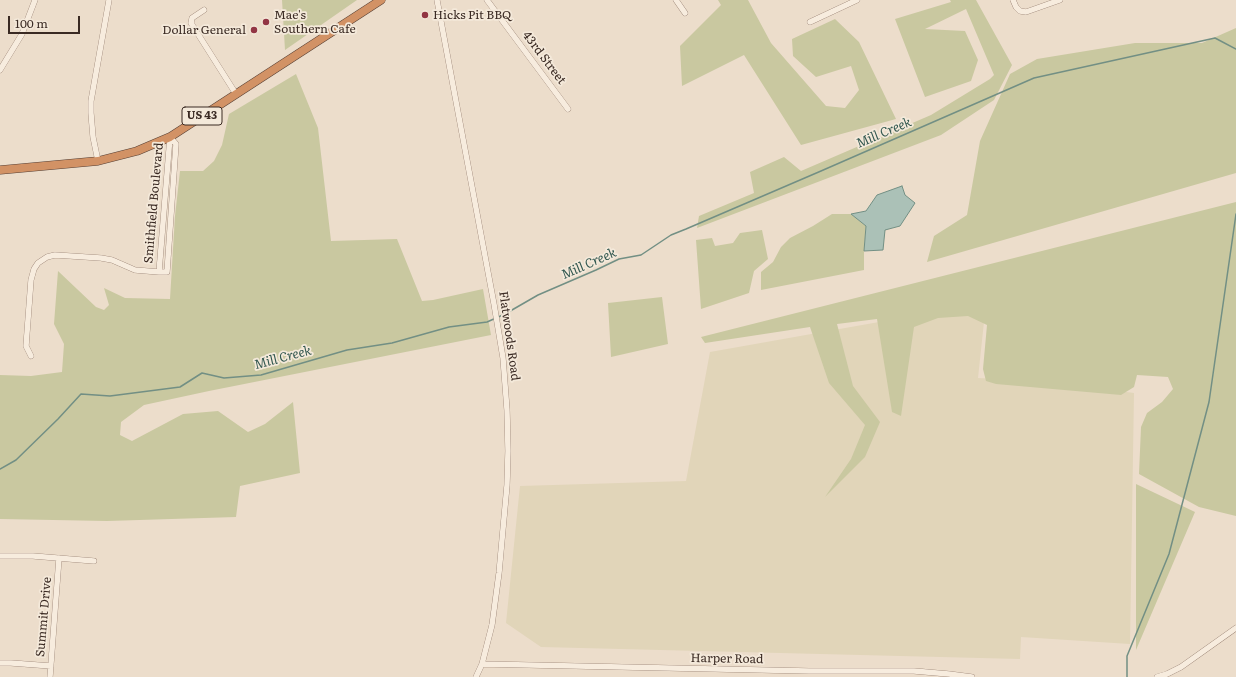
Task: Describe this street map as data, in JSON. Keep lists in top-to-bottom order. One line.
{"streets":{"highway":["US 43"],"street":["43rd Street","Smithfield Boulevard","Flatwoods Road","Summit Drive","Harper Road"]},"crossings":[["US 43","Smithfield Boulevard"],["Flatwoods Road","Harper Road"]],"water":["Mill Creek"],"places":["Hicks Pit BBQ","Mae's Southern Cafe","Dollar General"],"scale_bar":"100 m"}
